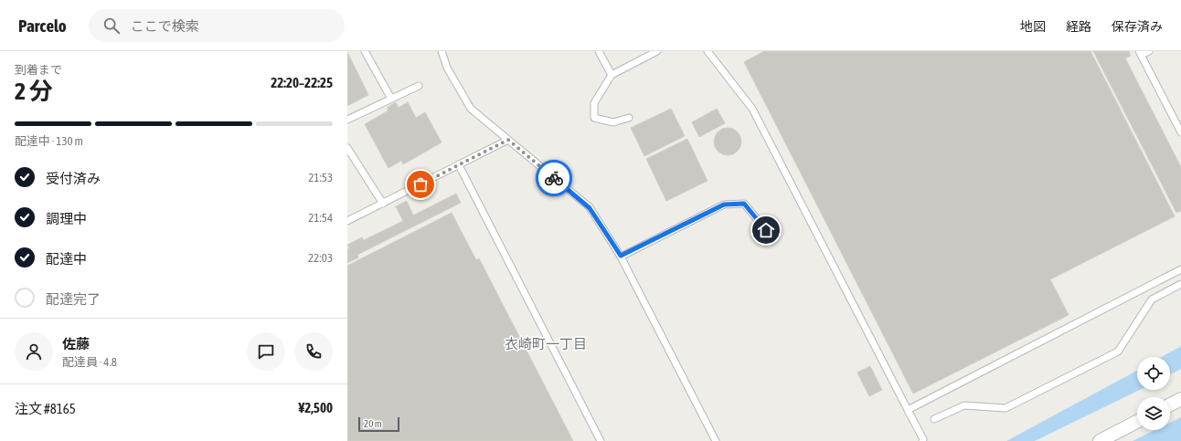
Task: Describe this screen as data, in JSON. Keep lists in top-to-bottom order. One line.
{"districts":["衣崎町一丁目"],"scale_bar":"20 m","page":{"header":"Parcelo","search":"ここで検索","nav":["地図","経路","保存済み"],"heading":["2 分","到着まで","22:20–22:25"],"panel":["佐藤","配達員 · 4.8","注文 #8165","¥2,500"],"bar":"配達中 · 130 m","list":[["受付済み","21:53"],["調理中","21:54"],["配達中","22:03"],"配達完了"],"scale":"20 m"}}
